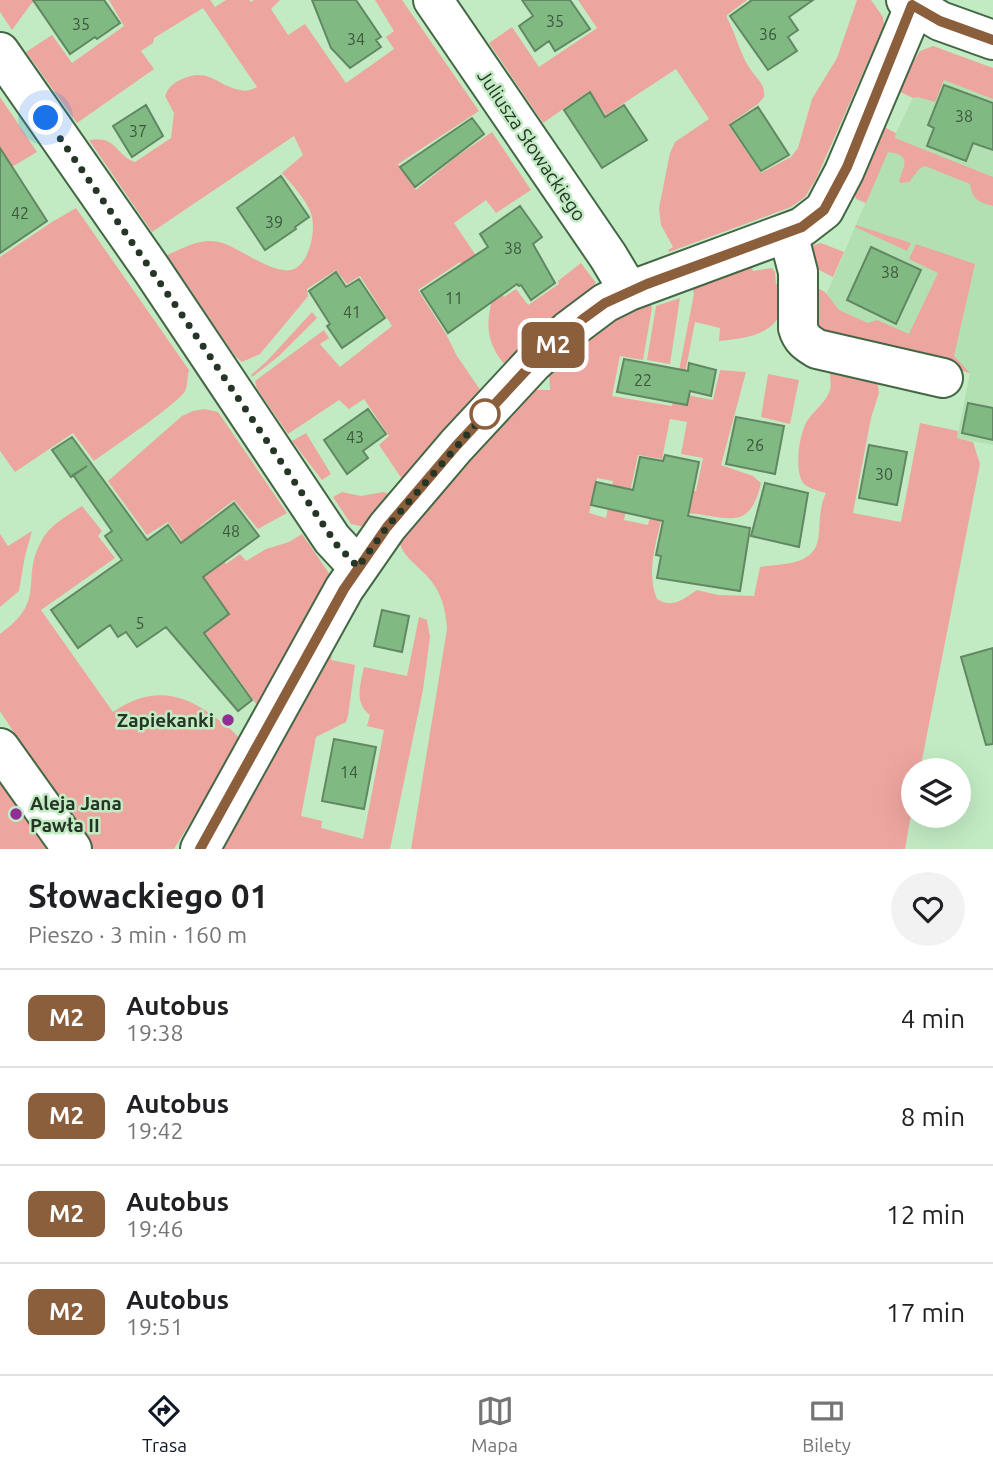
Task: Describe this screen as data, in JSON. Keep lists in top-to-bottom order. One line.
{"streets":{"street":["Juliusza Słowackiego"]},"places":["Zapiekanki","Aleja Jana Pawła II"],"lines":["bus line M2"],"house_numbers":["35","35","36","34","38","37","42","39","38","38","11","41","22","43","26","30","48","5","14"],"page":{"on_map":"M2","heading":["Słowackiego 01","Pieszo · 3 min · 160 m"],"list":[{"mark":"M2","name":"Autobus","note":"19:38","value":"4 min"},{"mark":"M2","name":"Autobus","note":"19:42","value":"8 min"},{"mark":"M2","name":"Autobus","note":"19:46","value":"12 min"},{"mark":"M2","name":"Autobus","note":"19:51","value":"17 min"}],"tabs":["Trasa","Mapa","Bilety"]}}
